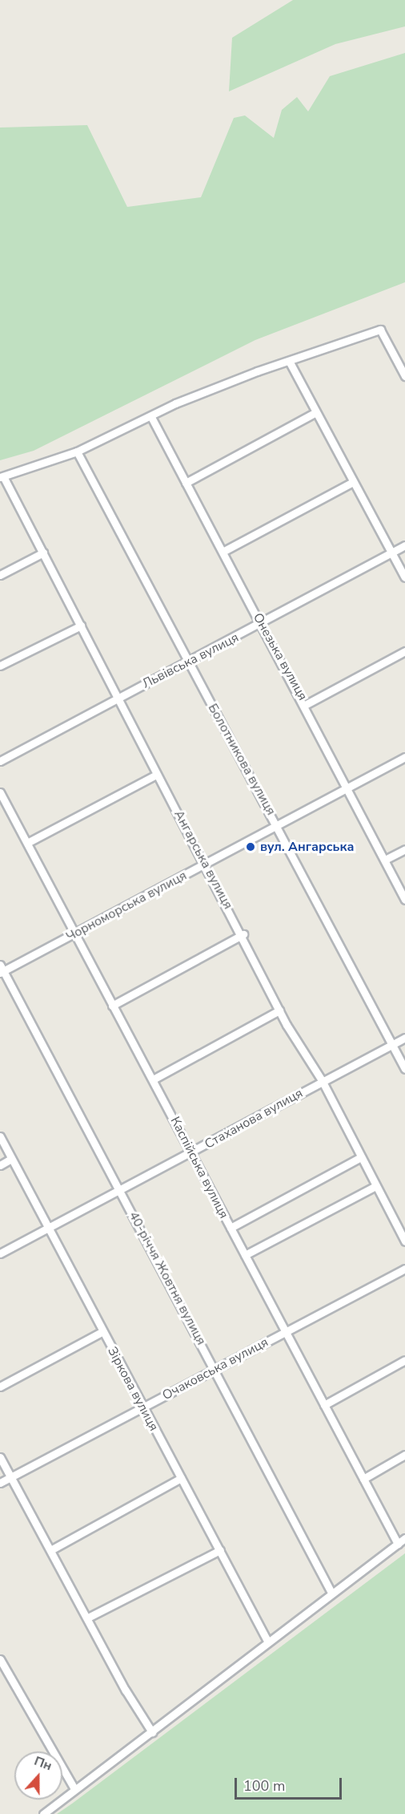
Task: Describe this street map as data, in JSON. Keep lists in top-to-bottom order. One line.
{"streets":{"street":["Онезька вулиця","Львівська вулиця","Болотникова вулиця","Ангарська вулиця","Чорноморська вулиця","Стаханова вулиця","Каспійська вулиця","40-річчя Жовтня вулиця","Очаковська вулиця","Зіркова вулиця"]},"crossings":[["Онезька вулиця","Львівська вулиця"],["Онезька вулиця","Чорноморська вулиця"],["Львівська вулиця","Болотникова вулиця"],["Львівська вулиця","Ангарська вулиця"],["Болотникова вулиця","Чорноморська вулиця"],["Болотникова вулиця","Стаханова вулиця"],["Ангарська вулиця","Чорноморська вулиця"],["Ангарська вулиця","Стаханова вулиця"],["Чорноморська вулиця","Каспійська вулиця"],["Чорноморська вулиця","40-річчя Жовтня вулиця"],["Стаханова вулиця","Каспійська вулиця"],["Стаханова вулиця","40-річчя Жовтня вулиця"],["Стаханова вулиця","Зіркова вулиця"],["Каспійська вулиця","Очаковська вулиця"],["40-річчя Жовтня вулиця","Очаковська вулиця"],["Очаковська вулиця","Зіркова вулиця"]],"places":["вул. Ангарська"],"scale_bar":"100 m","north":"top"}
